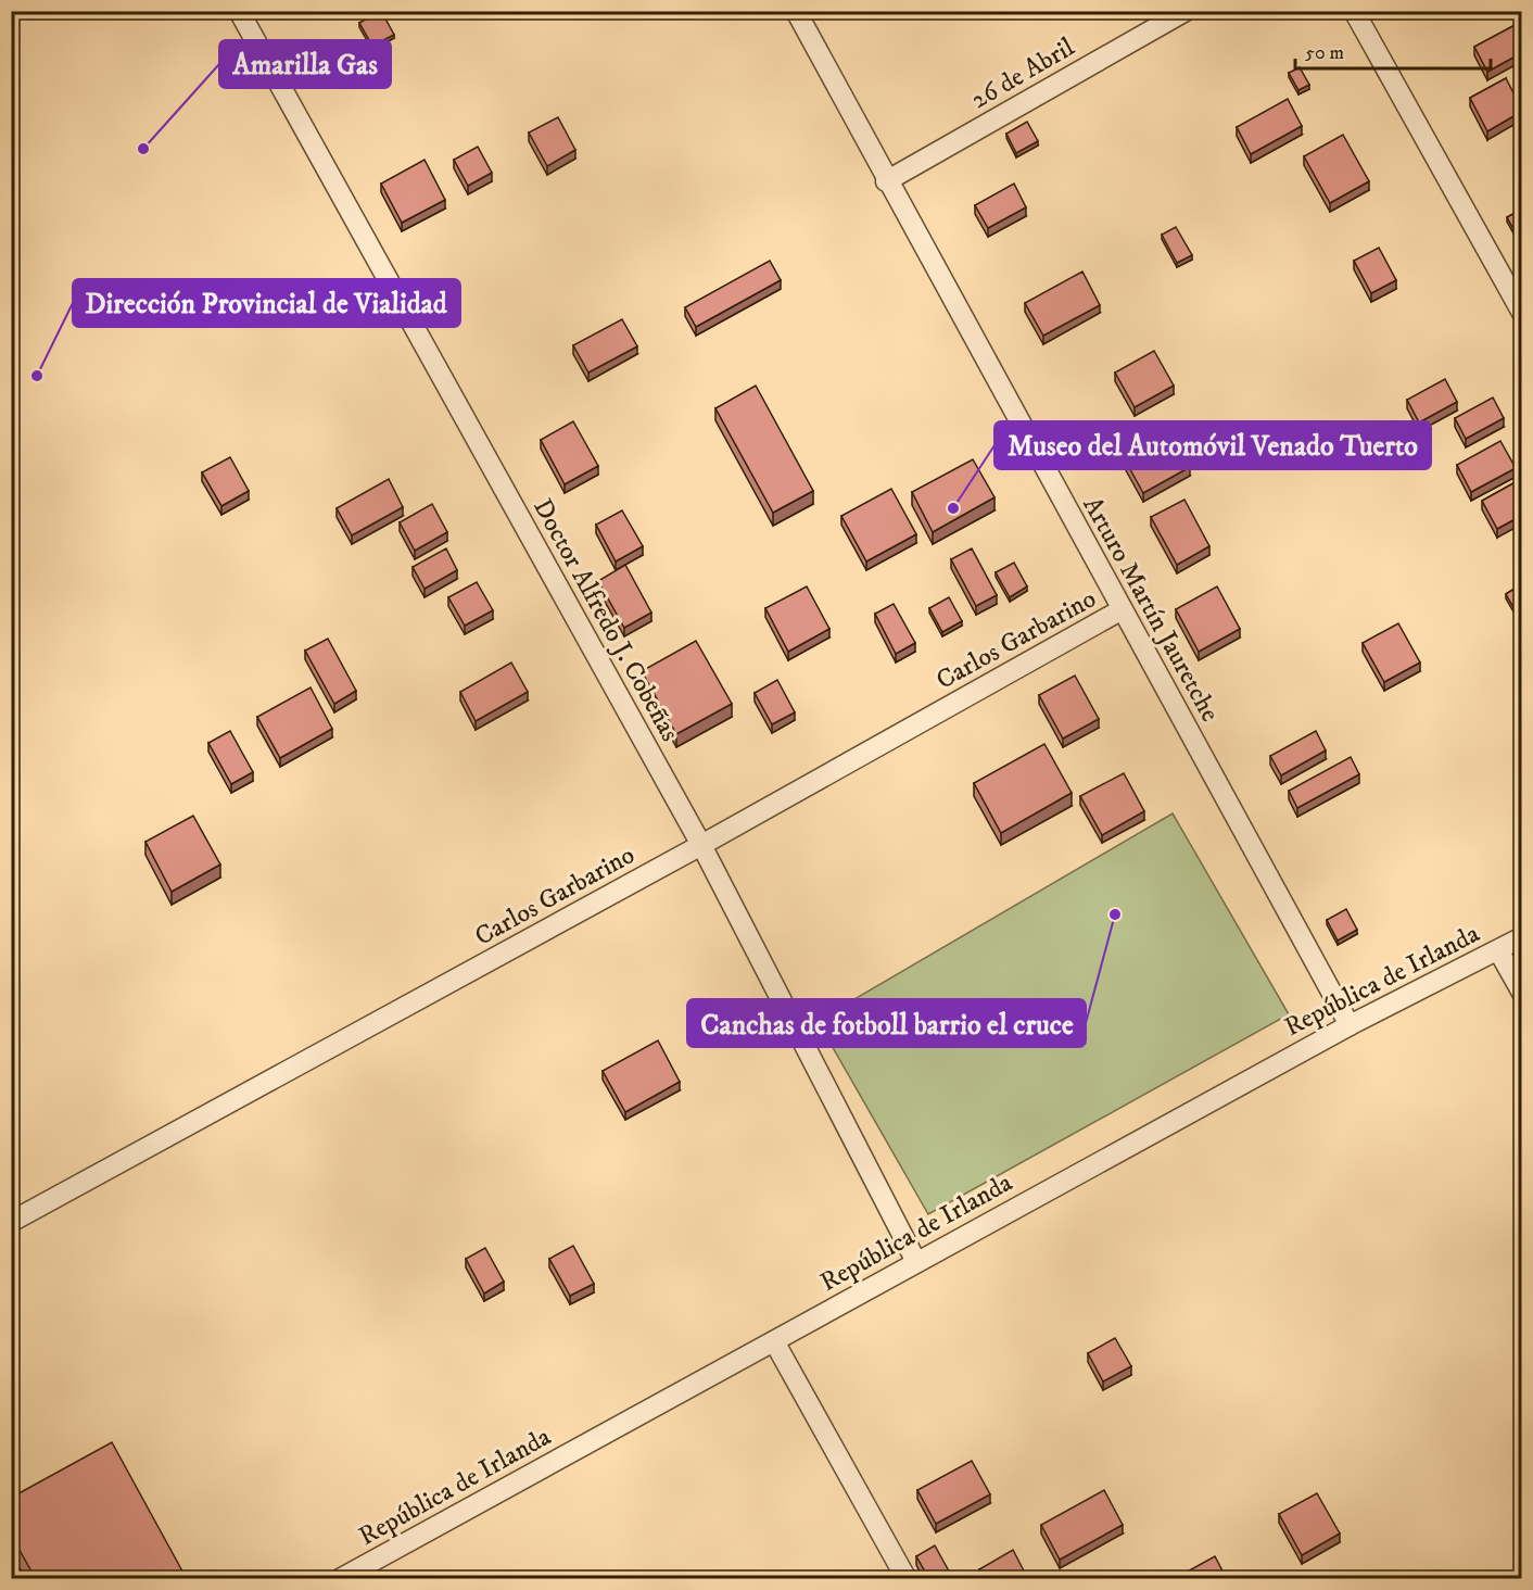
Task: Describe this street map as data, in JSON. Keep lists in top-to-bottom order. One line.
{"streets":{"street":["26 de Abril","Arturo Martín Jauretche","Doctor Alfredo J. Cobeñas","Carlos Garbarino","República de Irlanda"]},"crossings":[["26 de Abril","Arturo Martín Jauretche"],["Arturo Martín Jauretche","Carlos Garbarino"],["Arturo Martín Jauretche","República de Irlanda"],["Doctor Alfredo J. Cobeñas","Carlos Garbarino"],["Doctor Alfredo J. Cobeñas","República de Irlanda"]],"places":["Amarilla Gas","Dirección Provincial de Vialidad","Museo del Automóvil Venado Tuerto","Canchas de fotboll barrio el cruce"],"scale_bar":"50 m"}
